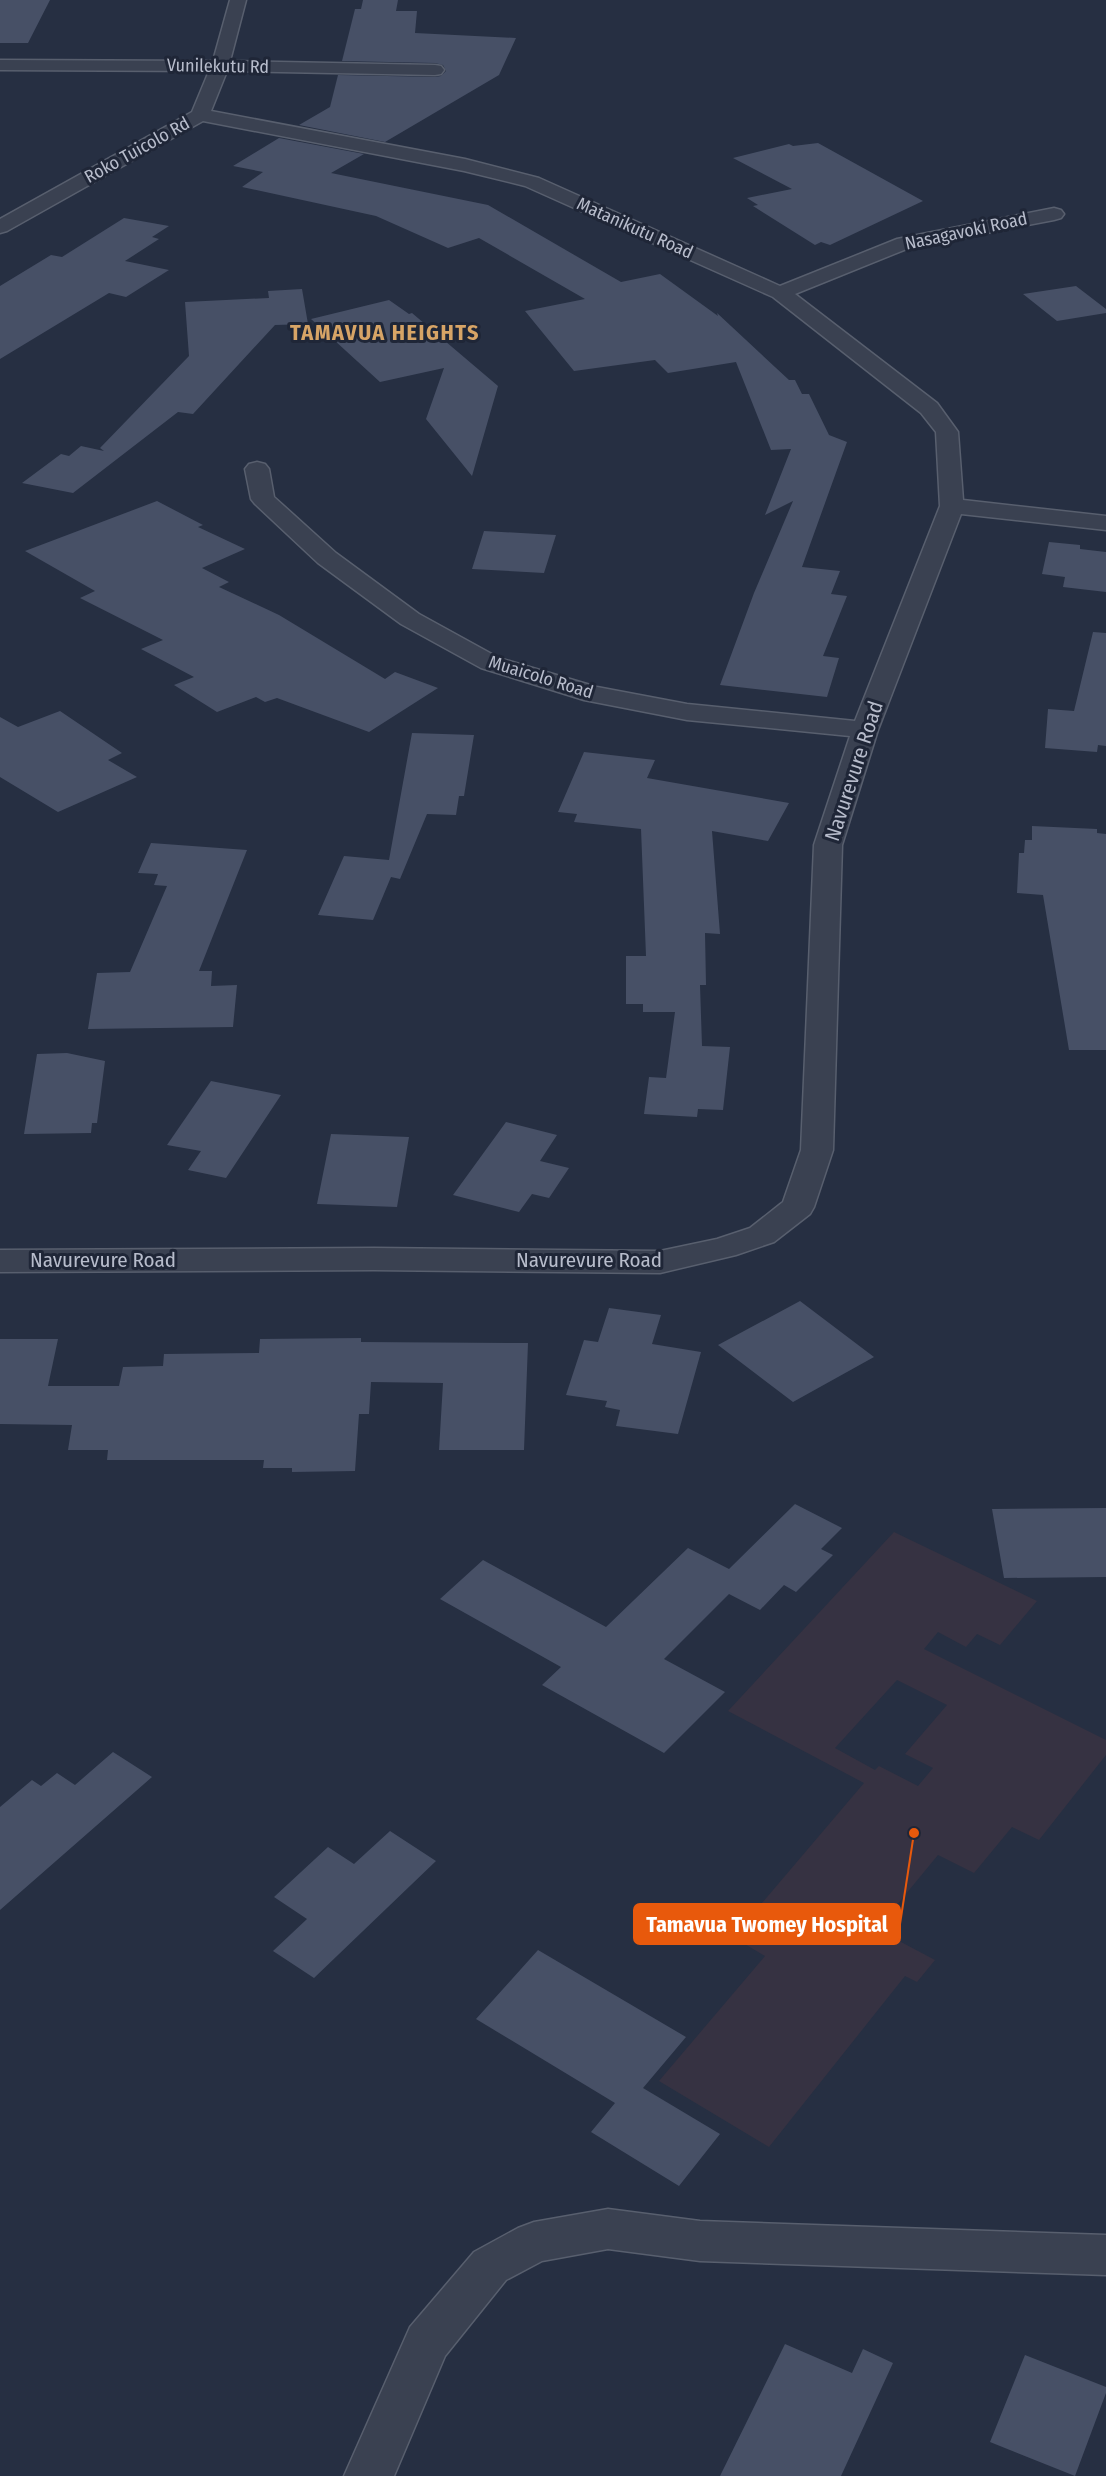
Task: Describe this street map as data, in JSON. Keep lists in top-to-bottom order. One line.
{"streets":{"street":["Vunilekutu Rd","Roko Tuicolo Rd","Matanikutu Road","Nasagavoki Road","Muaicolo Road","Navurevure Road"]},"crossings":[["Vunilekutu Rd","Roko Tuicolo Rd"],["Roko Tuicolo Rd","Matanikutu Road"],["Matanikutu Road","Nasagavoki Road"],["Matanikutu Road","Navurevure Road"],["Muaicolo Road","Navurevure Road"]],"districts":["TAMAVUA HEIGHTS"],"places":["Tamavua Twomey Hospital"]}
